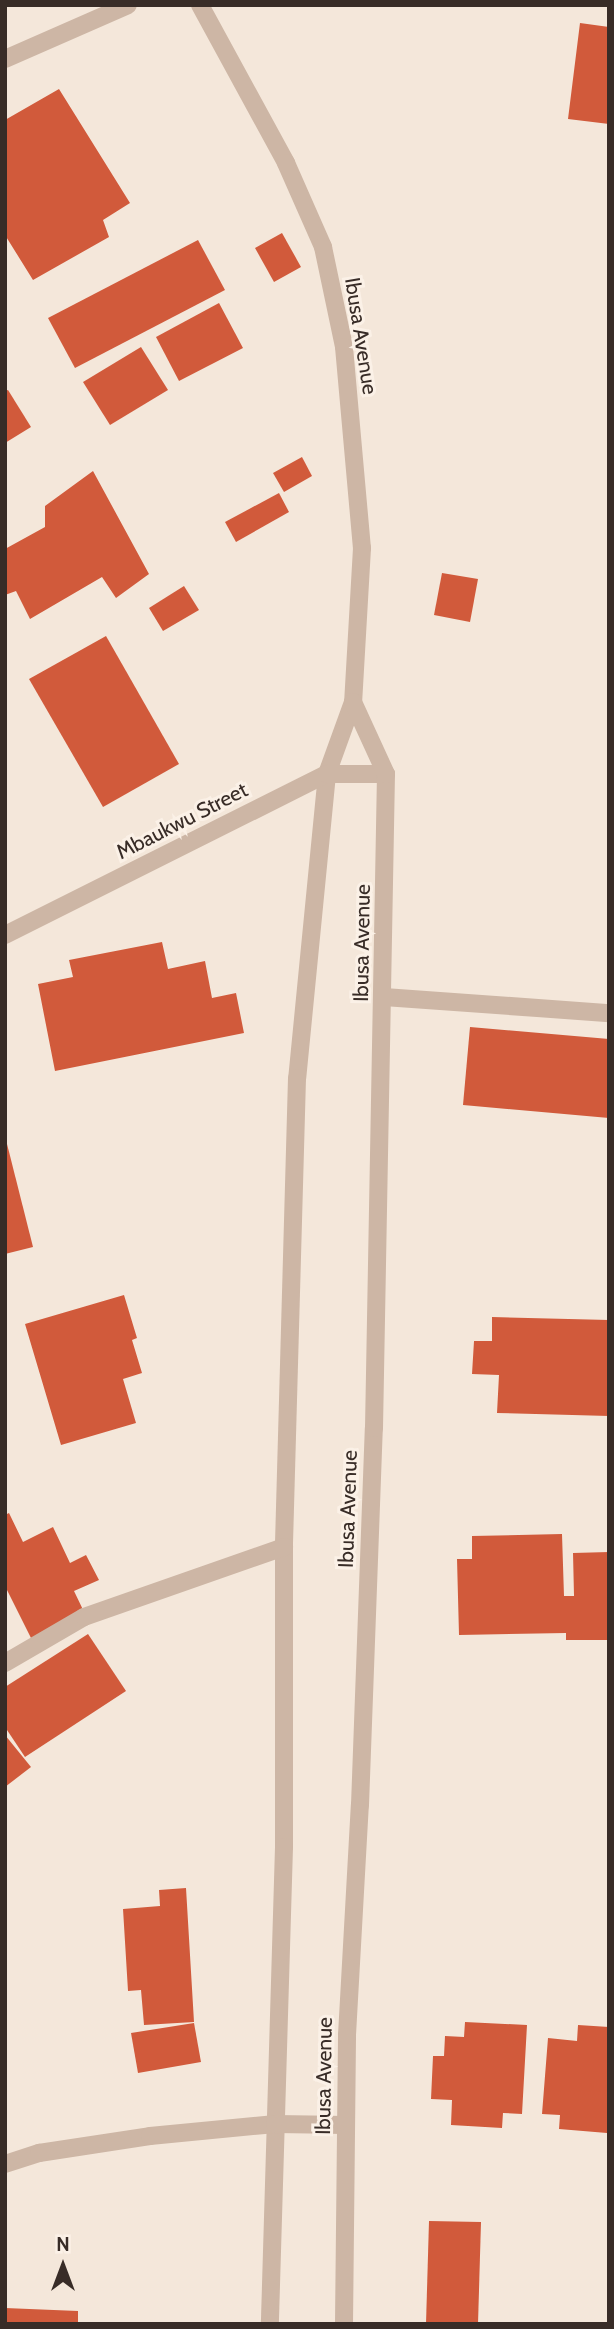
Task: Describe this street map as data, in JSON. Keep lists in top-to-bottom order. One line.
{"streets":{"street":["Ibusa Avenue","Mbaukwu Street"]},"crossings":[["Ibusa Avenue","Mbaukwu Street"]],"north":"top"}
